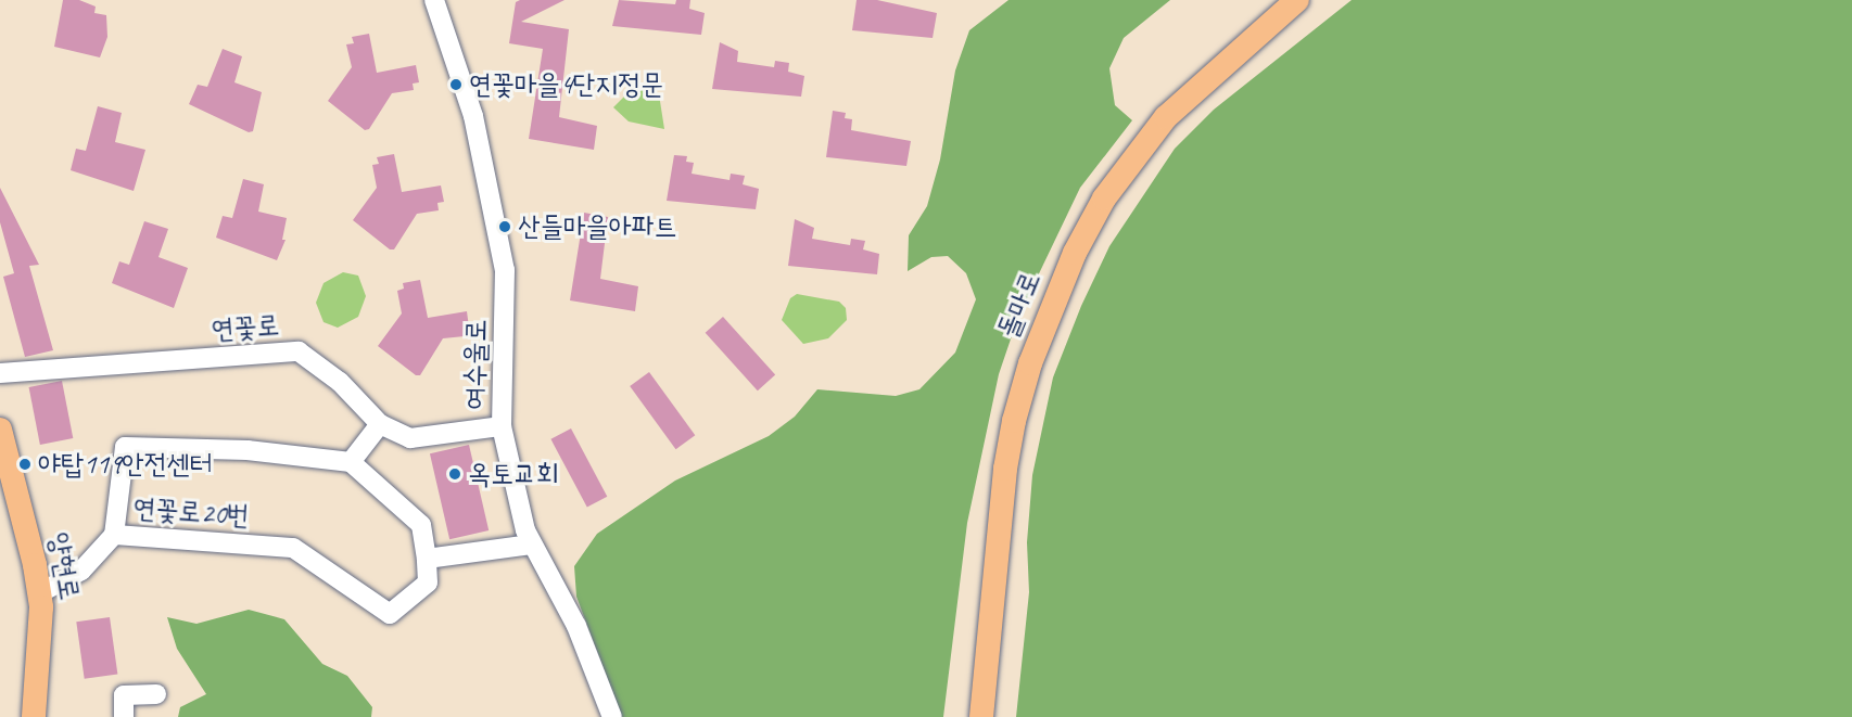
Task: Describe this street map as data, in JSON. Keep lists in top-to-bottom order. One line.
{"streets":{"main road":["돌마로","양현로"],"street":["연꽃로","여수울로","연꽃로20번"]},"crossings":[["연꽃로","여수울로"]],"places":["연꽃마을4단지정문","산들마을아파트","야탑119안전센터","옥토교회"]}
